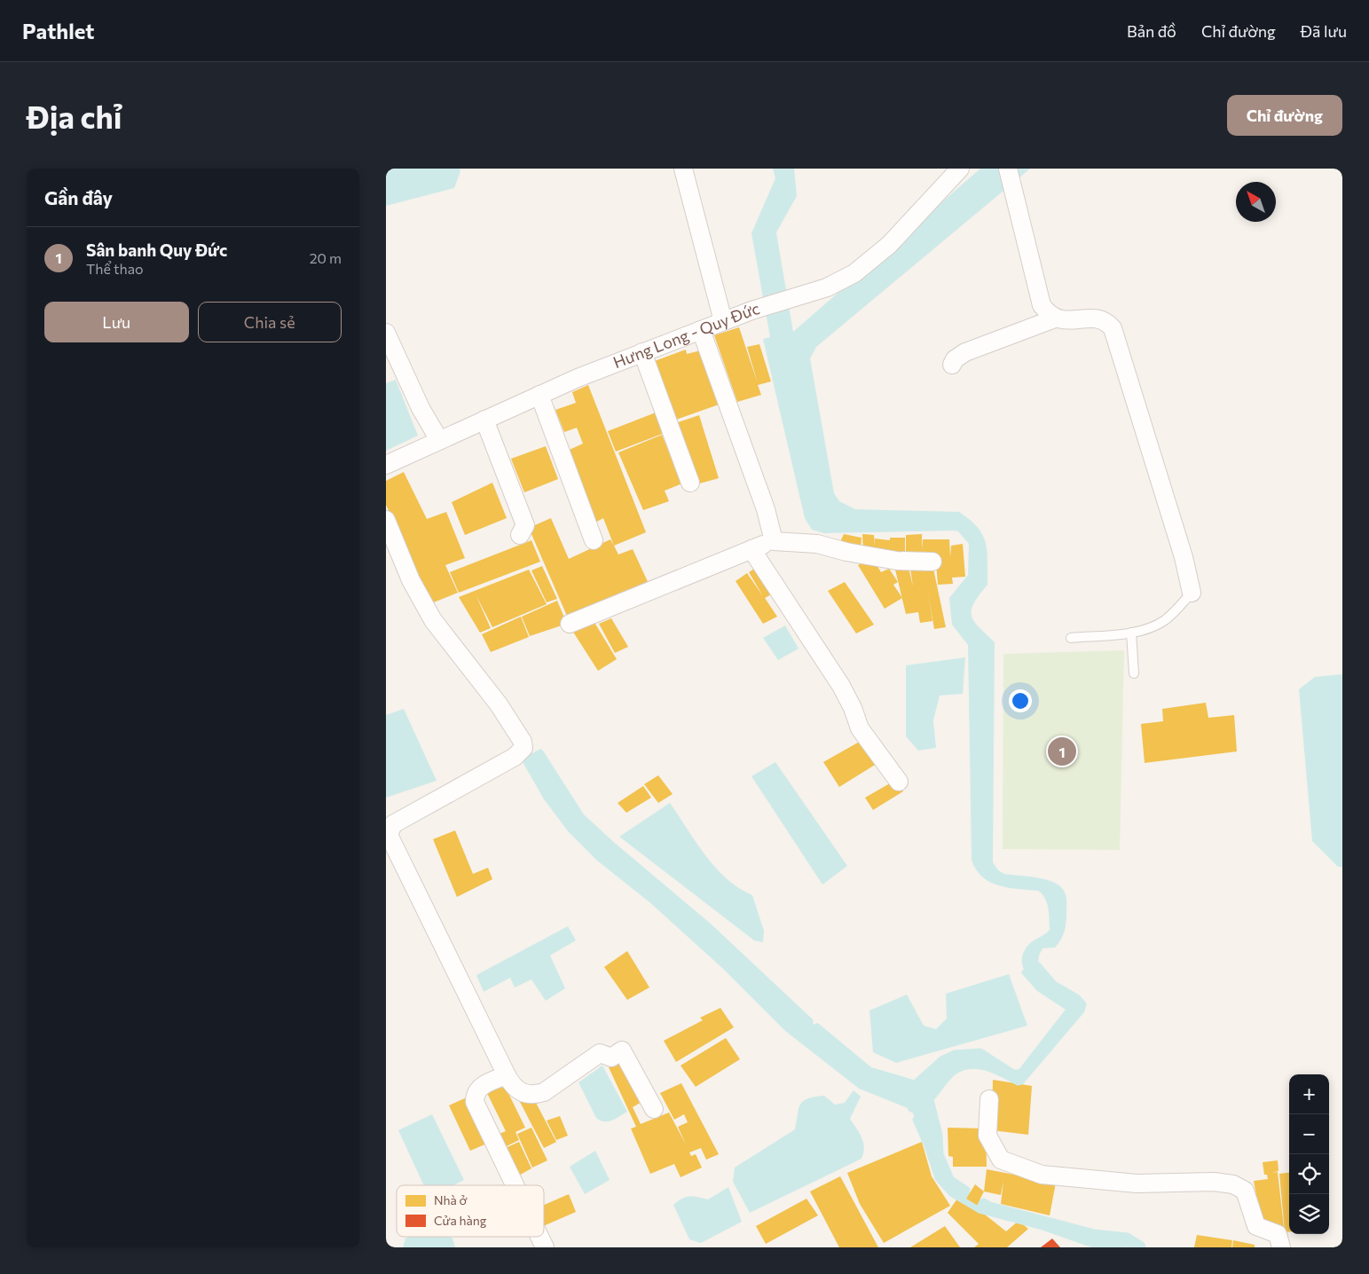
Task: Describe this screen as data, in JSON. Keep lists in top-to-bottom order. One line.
{"streets":{"street":["Hưng Long - Quy Đức"]},"legend":["Nhà ở","Cửa hàng"],"north":"top left","page":{"header":"Pathlet","nav":["Bản đồ","Chỉ đường","Đã lưu"],"buttons":["Chỉ đường",["Lưu","Chia sẻ"]],"title":"Địa chỉ","heading":"Gần đây","list":[{"mark":"1","name":"Sân banh Quy Đức","note":"Thể thao","value":"20 m"}],"pins":"1","map_buttons":["+","−"]}}
